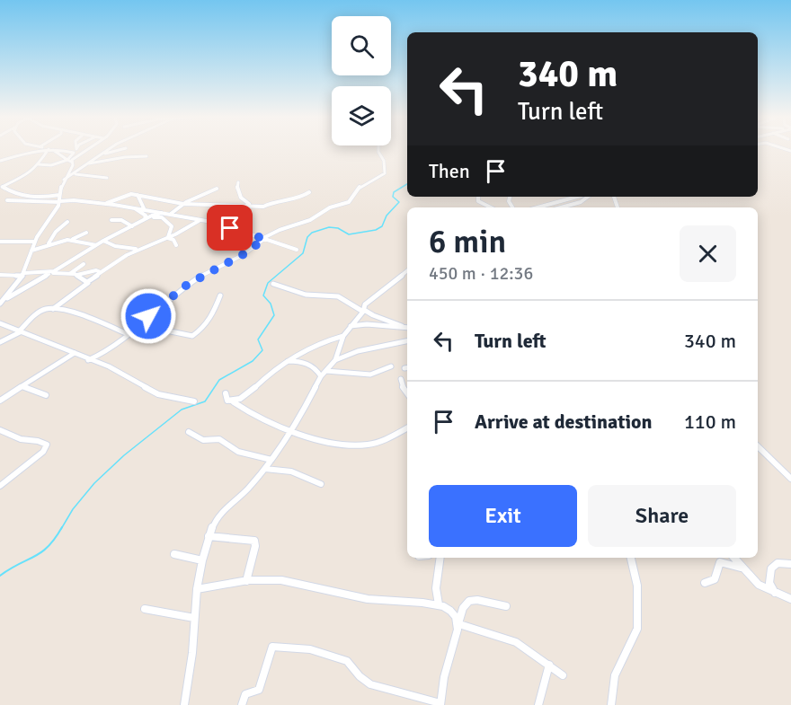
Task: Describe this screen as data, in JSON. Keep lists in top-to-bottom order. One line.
{"page":{"turn":["340 m","Turn left"],"then":"Then","heading":["6 min","450 m · 12:36"],"list":[{"name":"Turn left","value":"340 m"},{"name":"Arrive at destination","value":"110 m"}],"buttons":["Exit","Share"]}}
